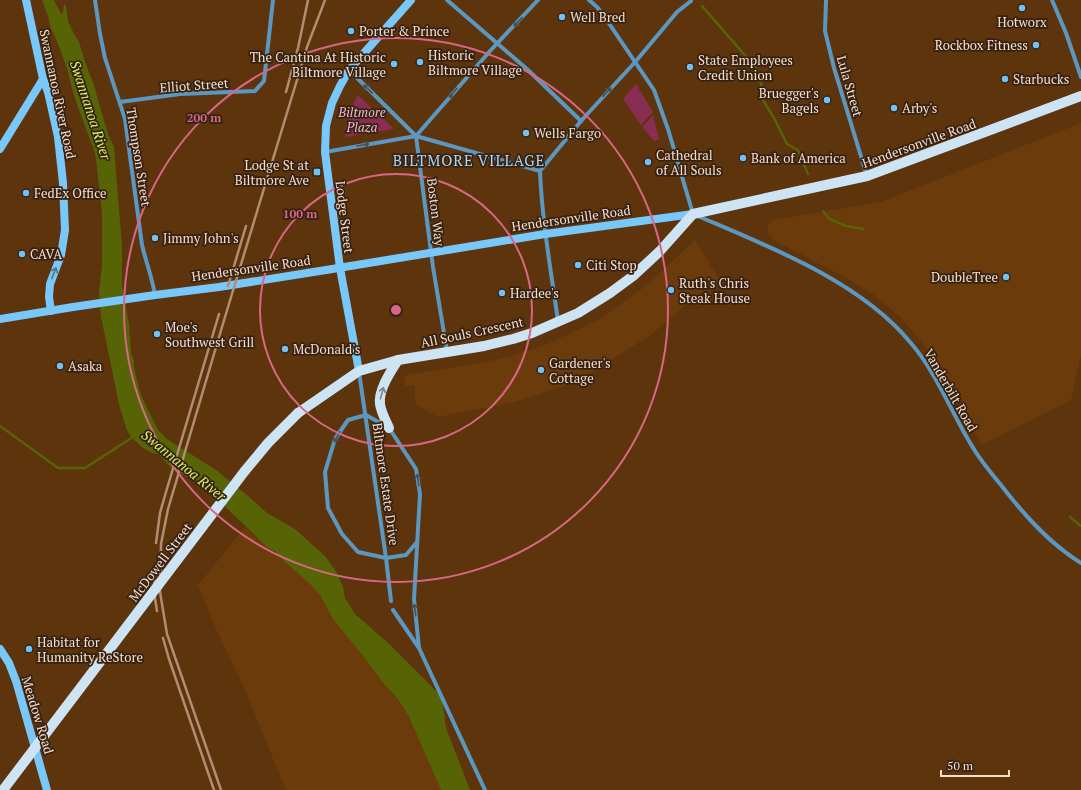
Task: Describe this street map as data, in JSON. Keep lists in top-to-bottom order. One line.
{"streets":{"main road":["Swannanoa River Road","Hendersonville Road","Lodge Street","All Souls Crescent","McDowell Street","Meadow Road"],"street":["Elliot Street","Lula Street","Thompson Street","Boston Way","Vanderbilt Road","Biltmore Estate Drive"]},"crossings":[["Elliot Street","Thompson Street"],["Lula Street","Hendersonville Road"],["Swannanoa River Road","Hendersonville Road"],["Hendersonville Road","Thompson Street"],["Hendersonville Road","Boston Way"],["Hendersonville Road","Lodge Street"],["Hendersonville Road","All Souls Crescent"],["Hendersonville Road","Vanderbilt Road"],["Boston Way","All Souls Crescent"],["Lodge Street","All Souls Crescent"],["Lodge Street","Biltmore Estate Drive"],["Lodge Street","McDowell Street"],["All Souls Crescent","Vanderbilt Road"],["All Souls Crescent","Biltmore Estate Drive"],["All Souls Crescent","McDowell Street"],["Biltmore Estate Drive","McDowell Street"]],"one_way":["Swannanoa River Road"],"districts":["BILTMORE VILLAGE"],"water":["Swannanoa River"],"parks":["Biltmore Plaza"],"places":{"other":["Hotworx","Well Bred","Porter & Prince","Rockbox Fitness","Historic Biltmore Village","The Cantina At Historic Biltmore Village","State Employees Credit Union","Starbucks","Bruegger's Bagels","Arby's","Wells Fargo","Bank of America","Cathedral of All Souls","FedEx Office","Jimmy John's","CAVA","Citi Stop","DoubleTree","Ruth's Chris Steak House","Hardee's","Moe's Southwest Grill","McDonald's","Asaka","Gardener's Cottage","Habitat for Humanity ReStore"],"transit":["Lodge St at Biltmore Ave"]},"scale_bar":"50 m","rings":["200 m","100 m"]}
